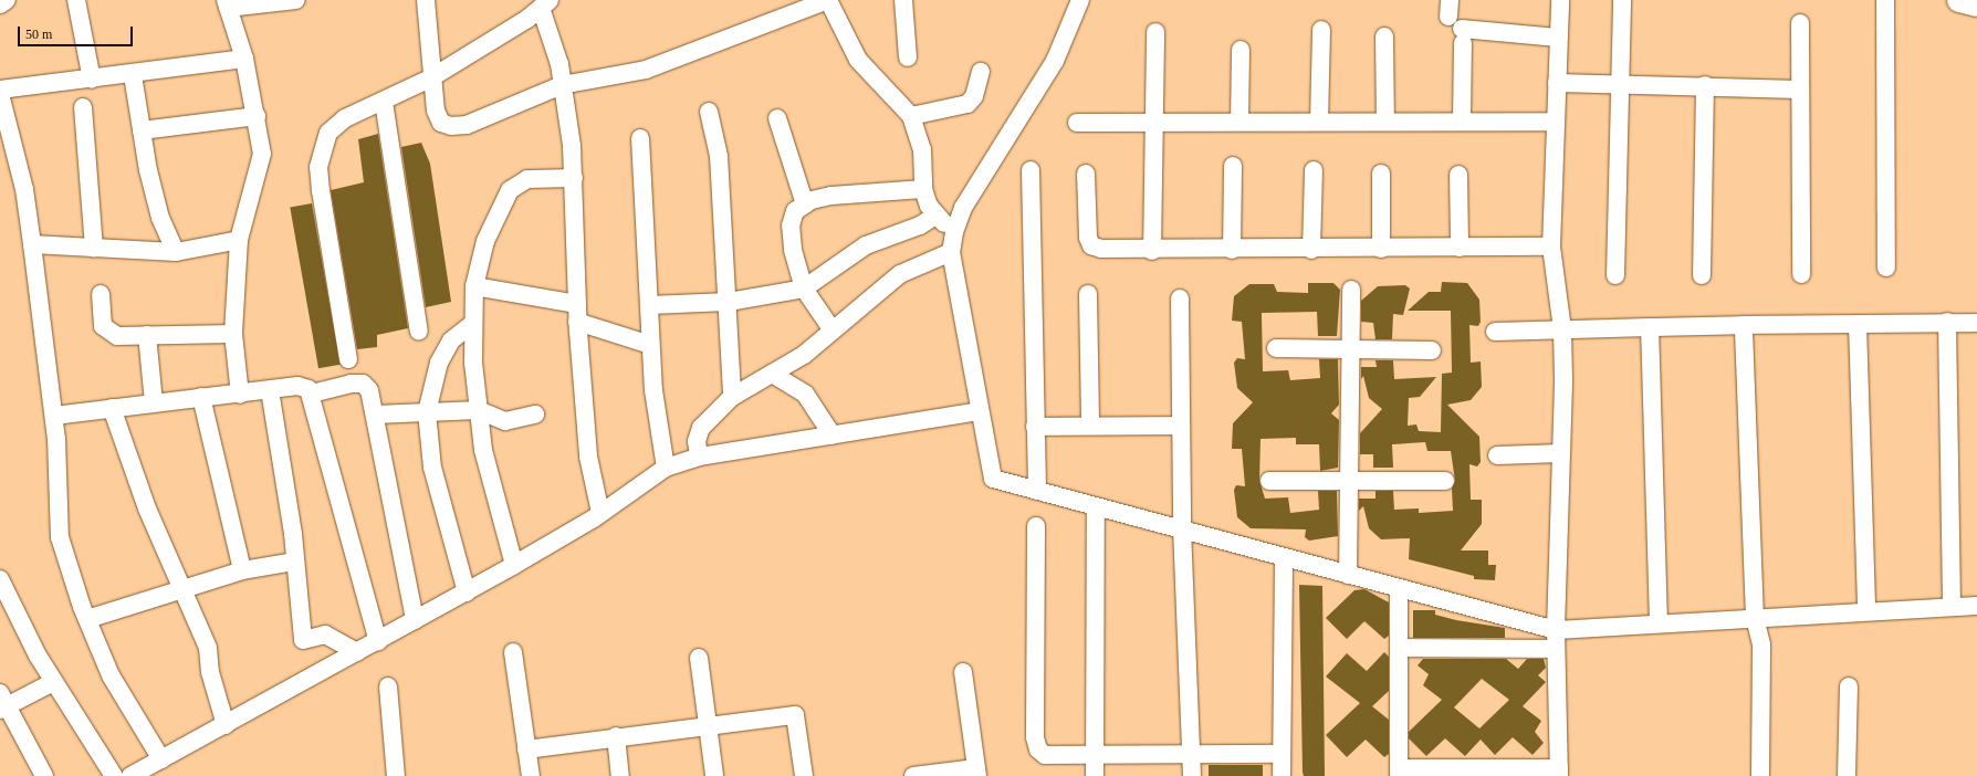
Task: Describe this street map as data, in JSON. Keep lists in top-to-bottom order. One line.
{"scale_bar":"50 m"}
